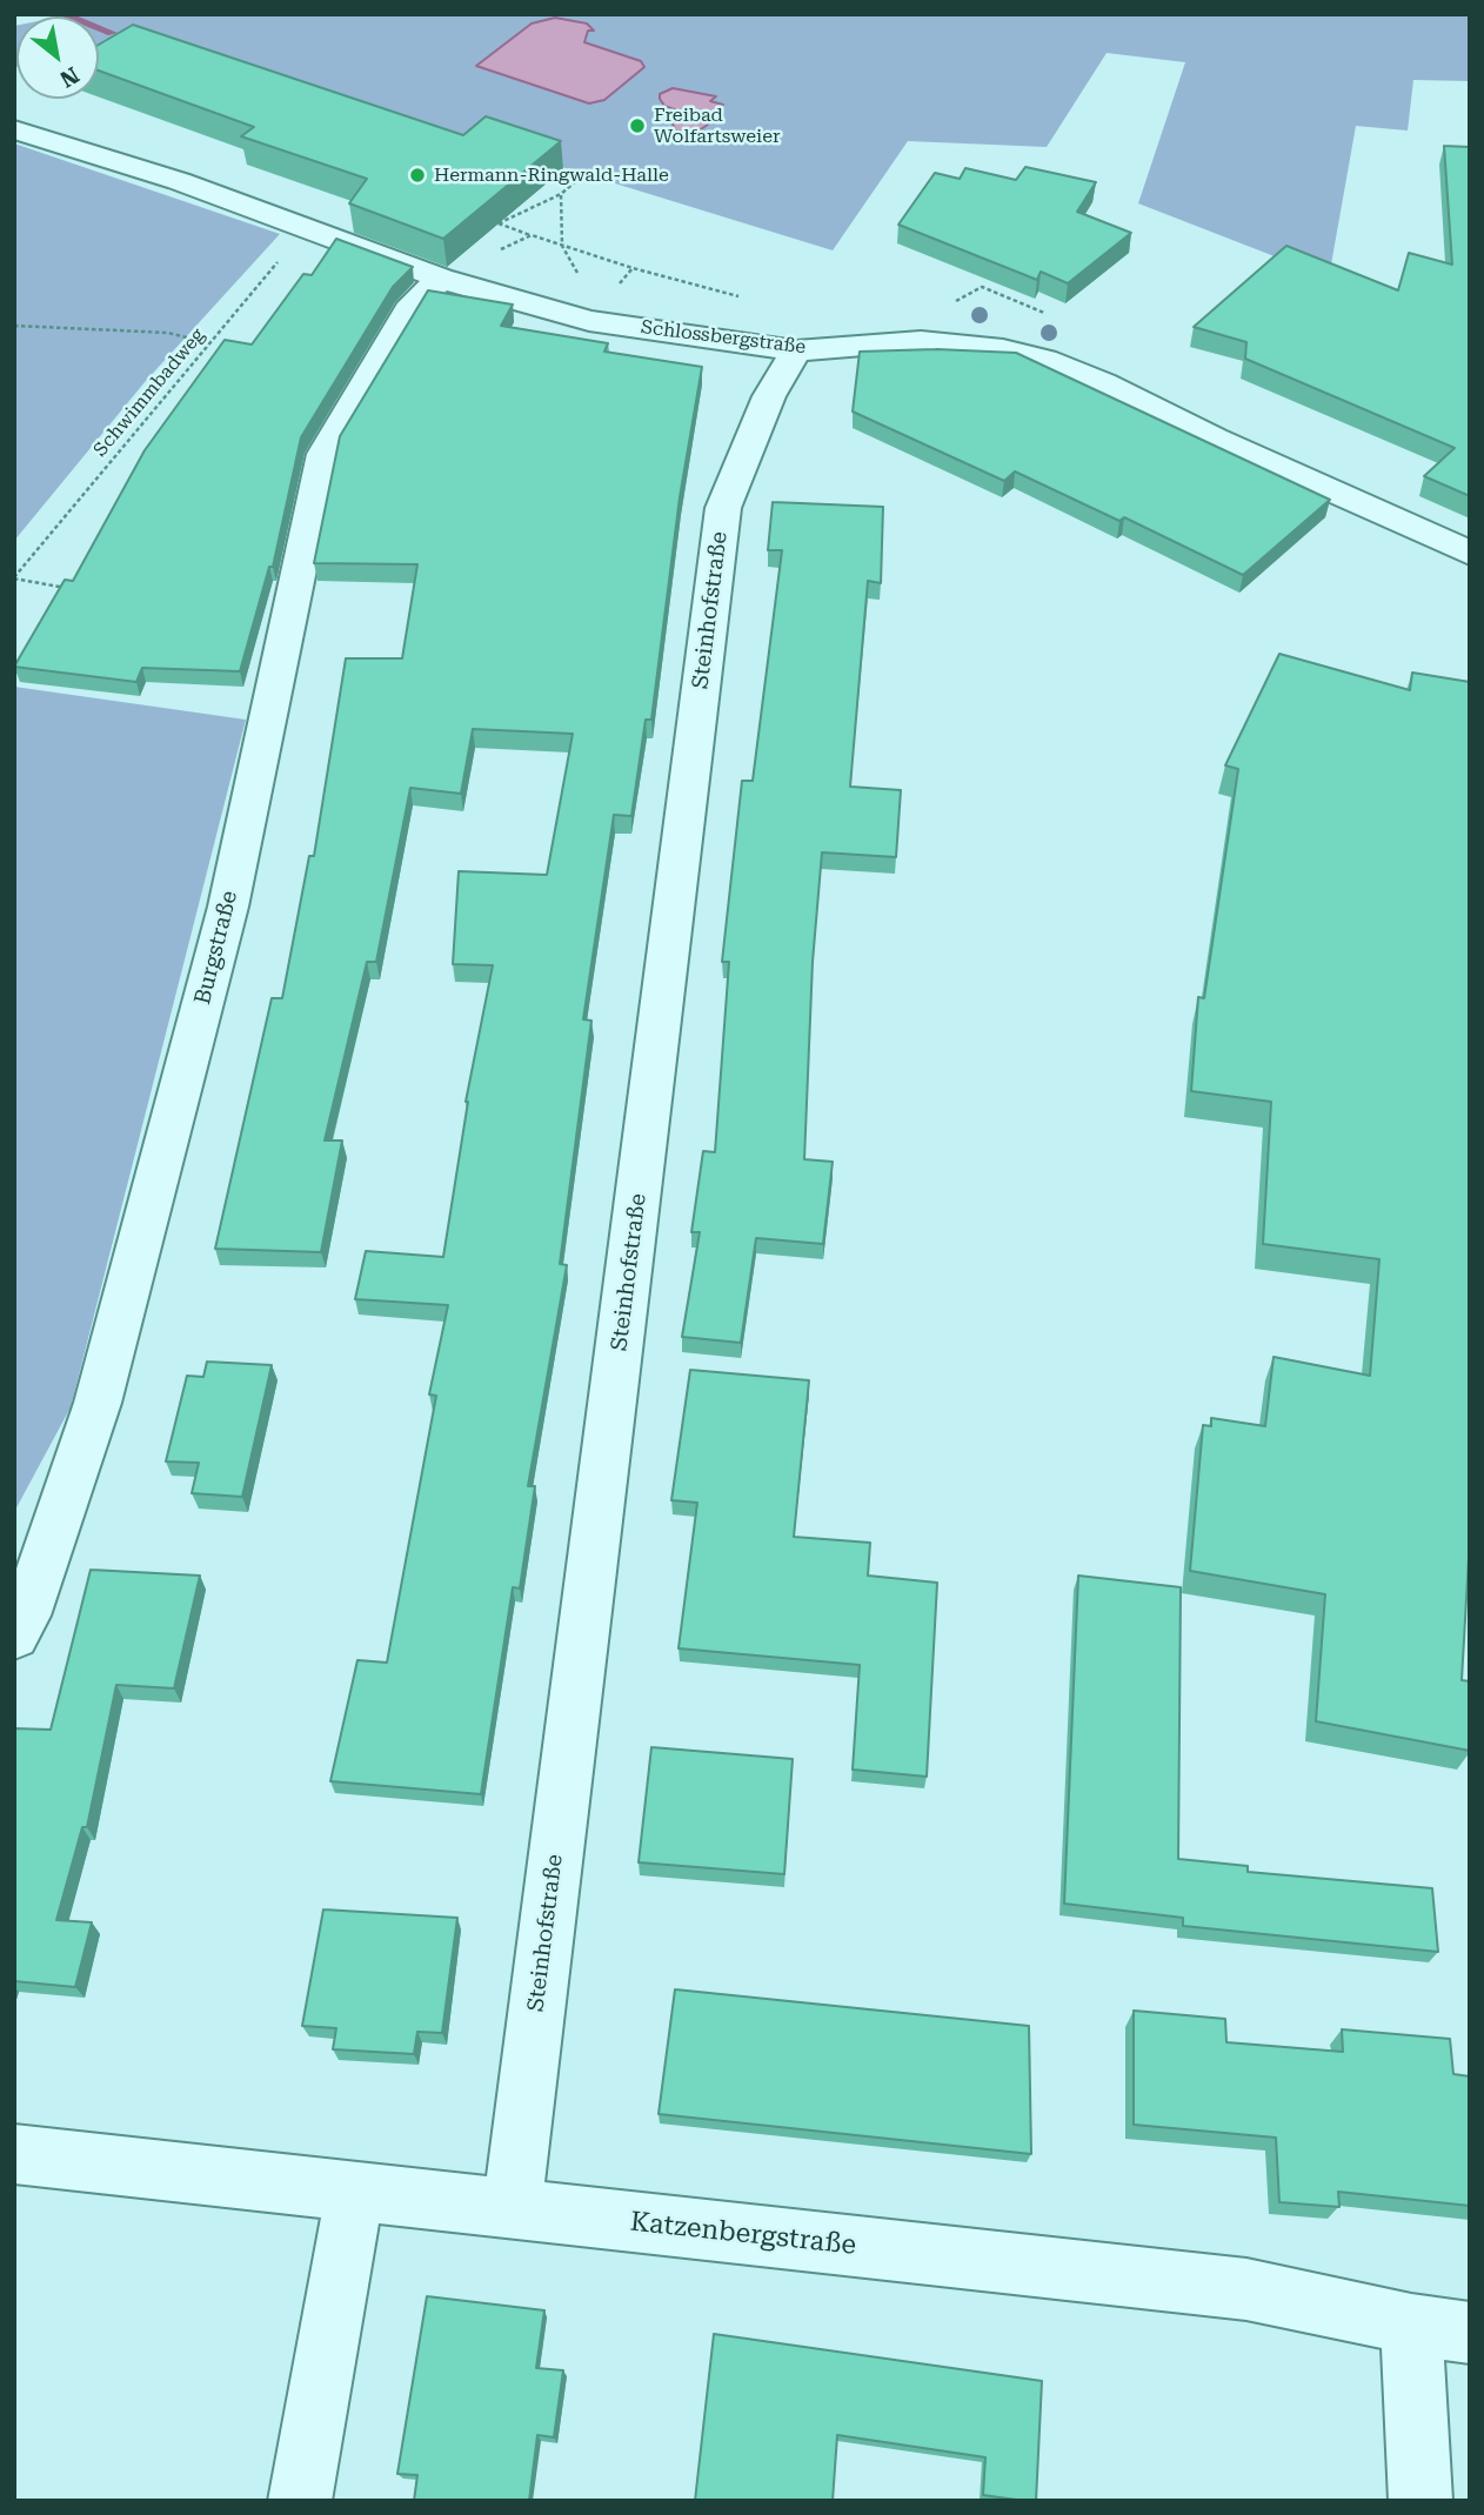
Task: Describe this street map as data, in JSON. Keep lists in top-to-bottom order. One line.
{"streets":{"street":["Schlossbergstraße","Steinhofstraße","Burgstraße","Katzenbergstraße"],"path":["Schwimmbadweg"]},"crossings":[["Schlossbergstraße","Schwimmbadweg"],["Schlossbergstraße","Steinhofstraße"],["Schlossbergstraße","Burgstraße"],["Steinhofstraße","Katzenbergstraße"]],"places":["Freibad Wolfartsweier","Hermann-Ringwald-Halle"],"north":"bottom right"}
